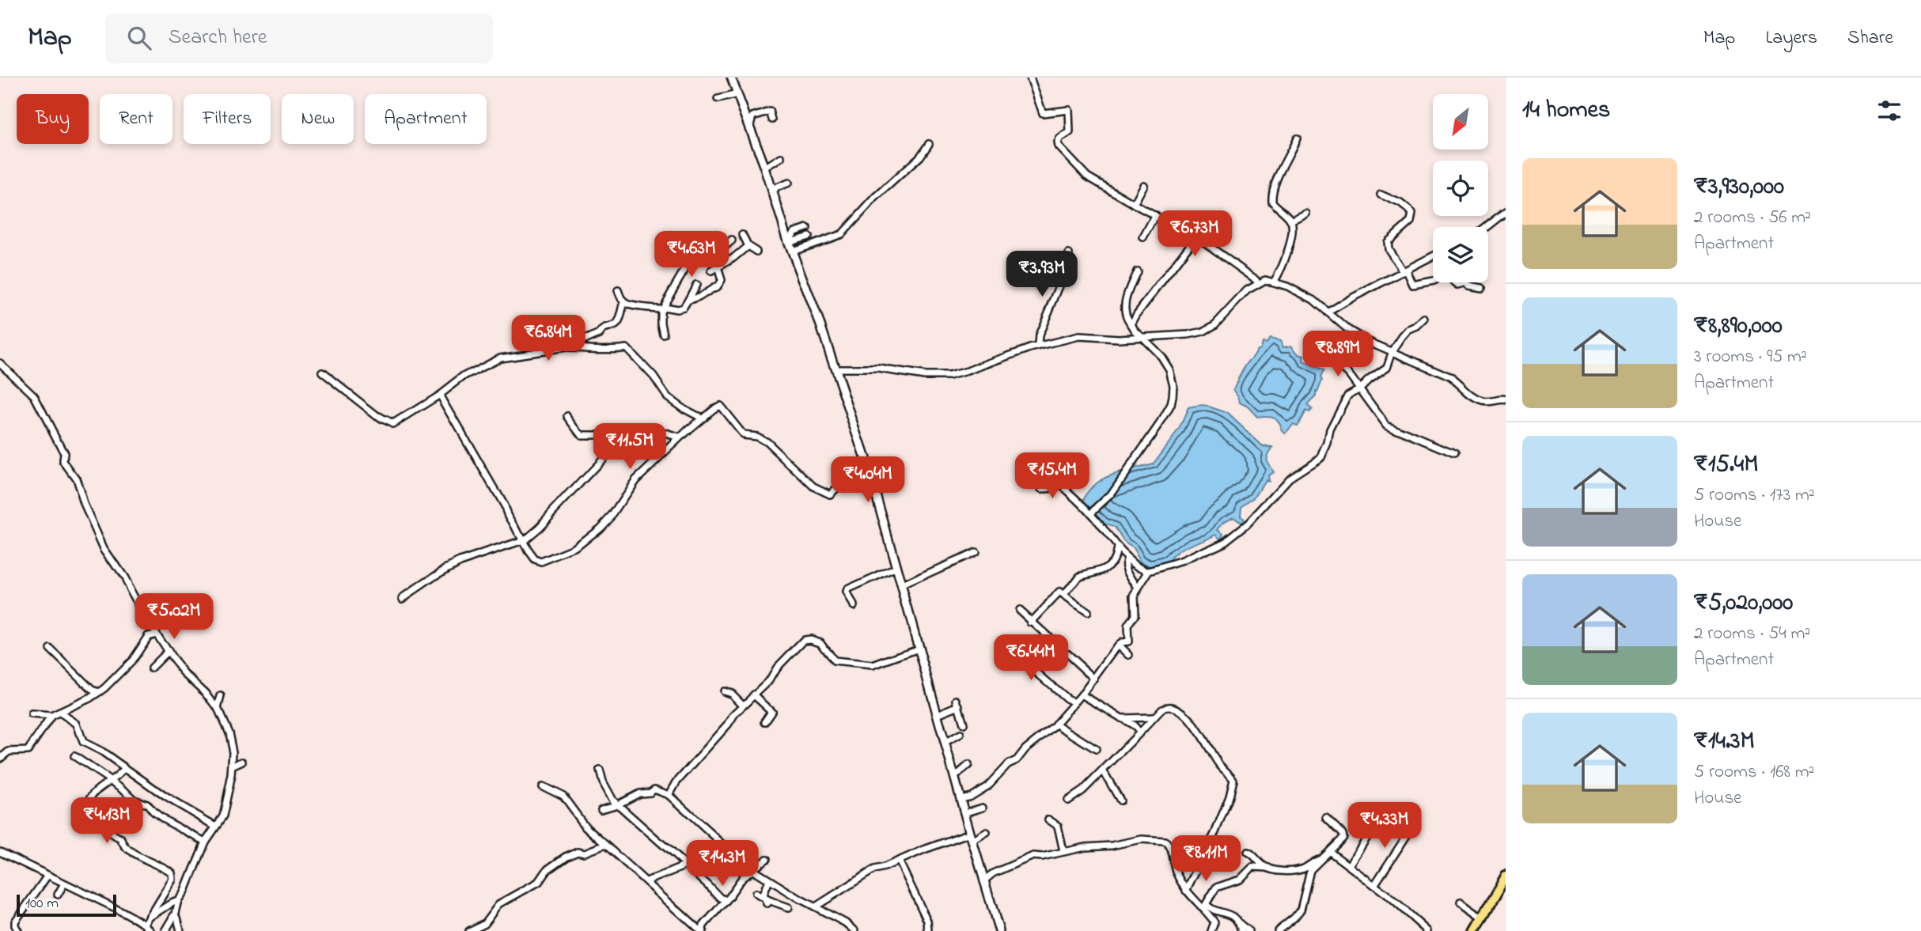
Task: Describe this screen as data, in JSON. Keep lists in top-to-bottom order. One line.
{"scale_bar":"100 m","north":"bottom left","page":{"header":"Map","search":"Search here","nav":["Map","Layers","Share"],"heading":"14 homes","chip":["Buy","Rent","Filters","New","Apartment"],"list":[{"name":"₹3,930,000","note":"2 rooms · 56 m² · Apartment"},{"name":"₹8,890,000","note":"3 rooms · 95 m² · Apartment"},{"name":"₹15.4M","note":"5 rooms · 173 m² · House"},{"name":"₹5,020,000","note":"2 rooms · 54 m² · Apartment"},{"name":"₹14.3M","note":"5 rooms · 168 m² · House"}],"price":["₹6.73M","₹4.63M","₹3.93M","₹6.84M","₹8.89M","₹11.5M","₹15.4M","₹4.04M","₹5.02M","₹6.44M","₹4.13M","₹4.33M","₹8.11M","₹14.3M"],"scale":"100 m"}}
